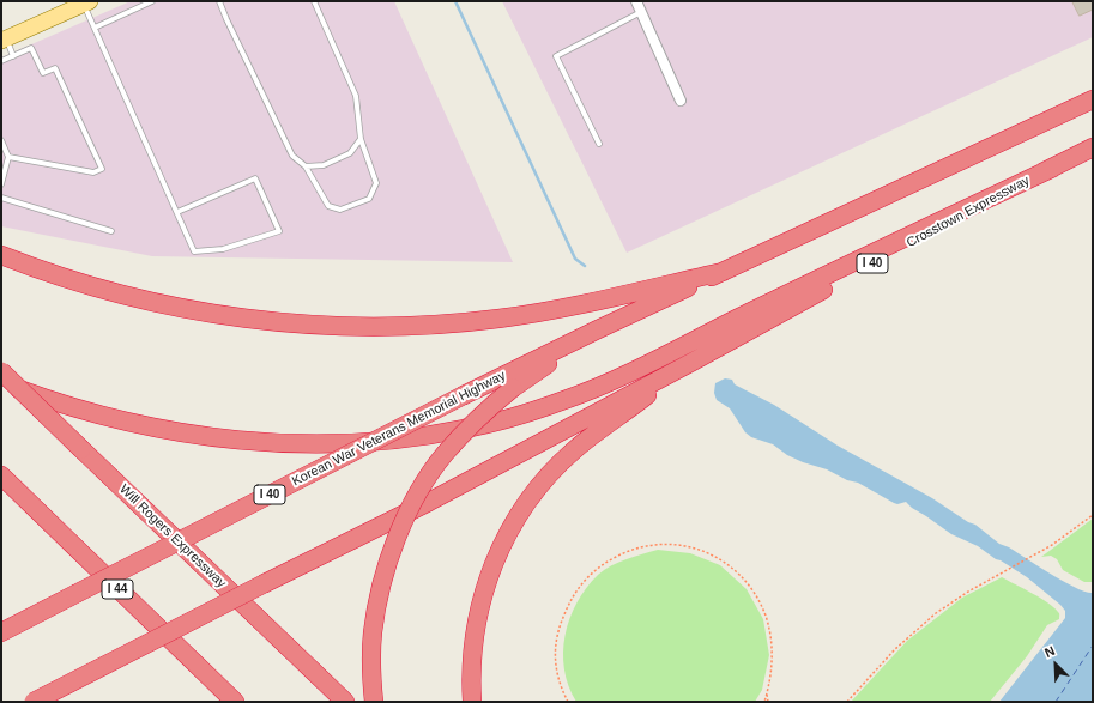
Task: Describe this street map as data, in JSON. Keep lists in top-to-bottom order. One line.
{"streets":{"highway":["Crosstown Expressway","I 40","Korean War Veterans Memorial Highway","Will Rogers Expressway","I 44"]},"crossings":[["Crosstown Expressway","I 40"],["I 40","Korean War Veterans Memorial Highway"]],"north":"top left"}
